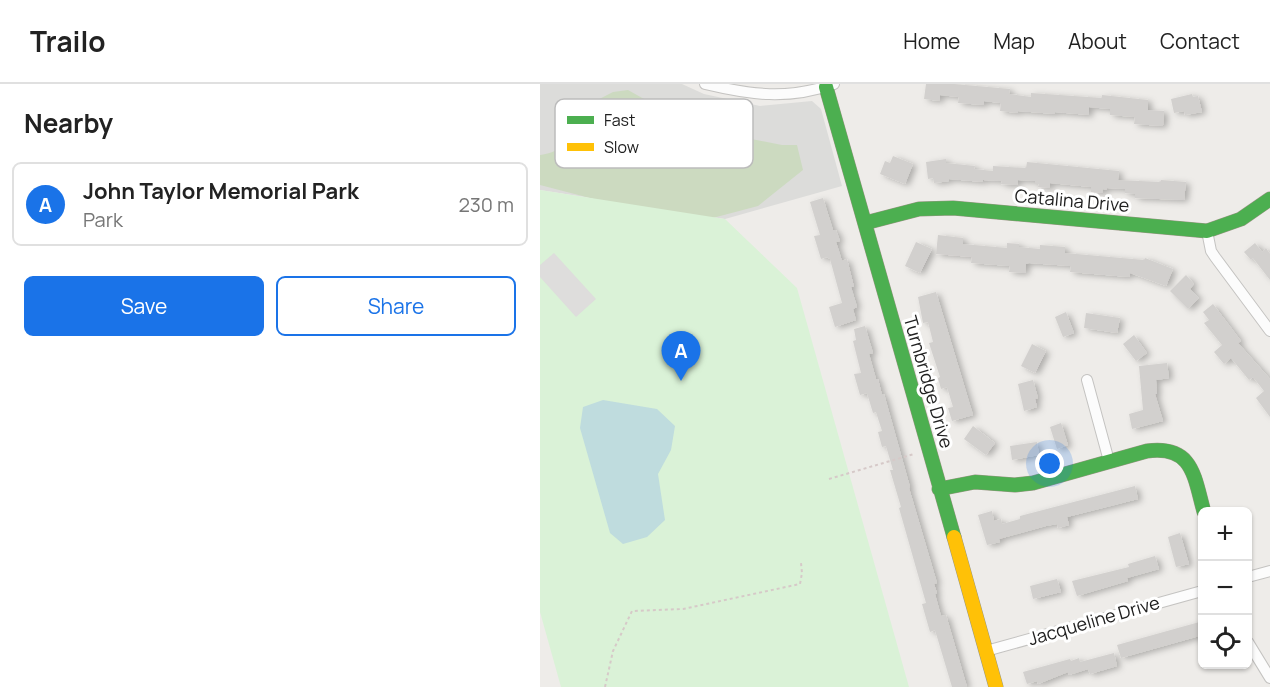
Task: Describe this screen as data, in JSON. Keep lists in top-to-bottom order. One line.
{"streets":{"street":["Catalina Drive","Turnbridge Drive","Jacqueline Drive"]},"crossings":[["Catalina Drive","Turnbridge Drive"],["Turnbridge Drive","Jacqueline Drive"]],"legend":["Fast","Slow"],"page":{"header":"Trailo","nav":["Home","Map","About","Contact"],"heading":"Nearby","list":[{"mark":"A","name":"John Taylor Memorial Park","note":"Park","value":"230 m"}],"buttons":["Save","Share"],"pins":"A","map_buttons":["+","−"]}}
